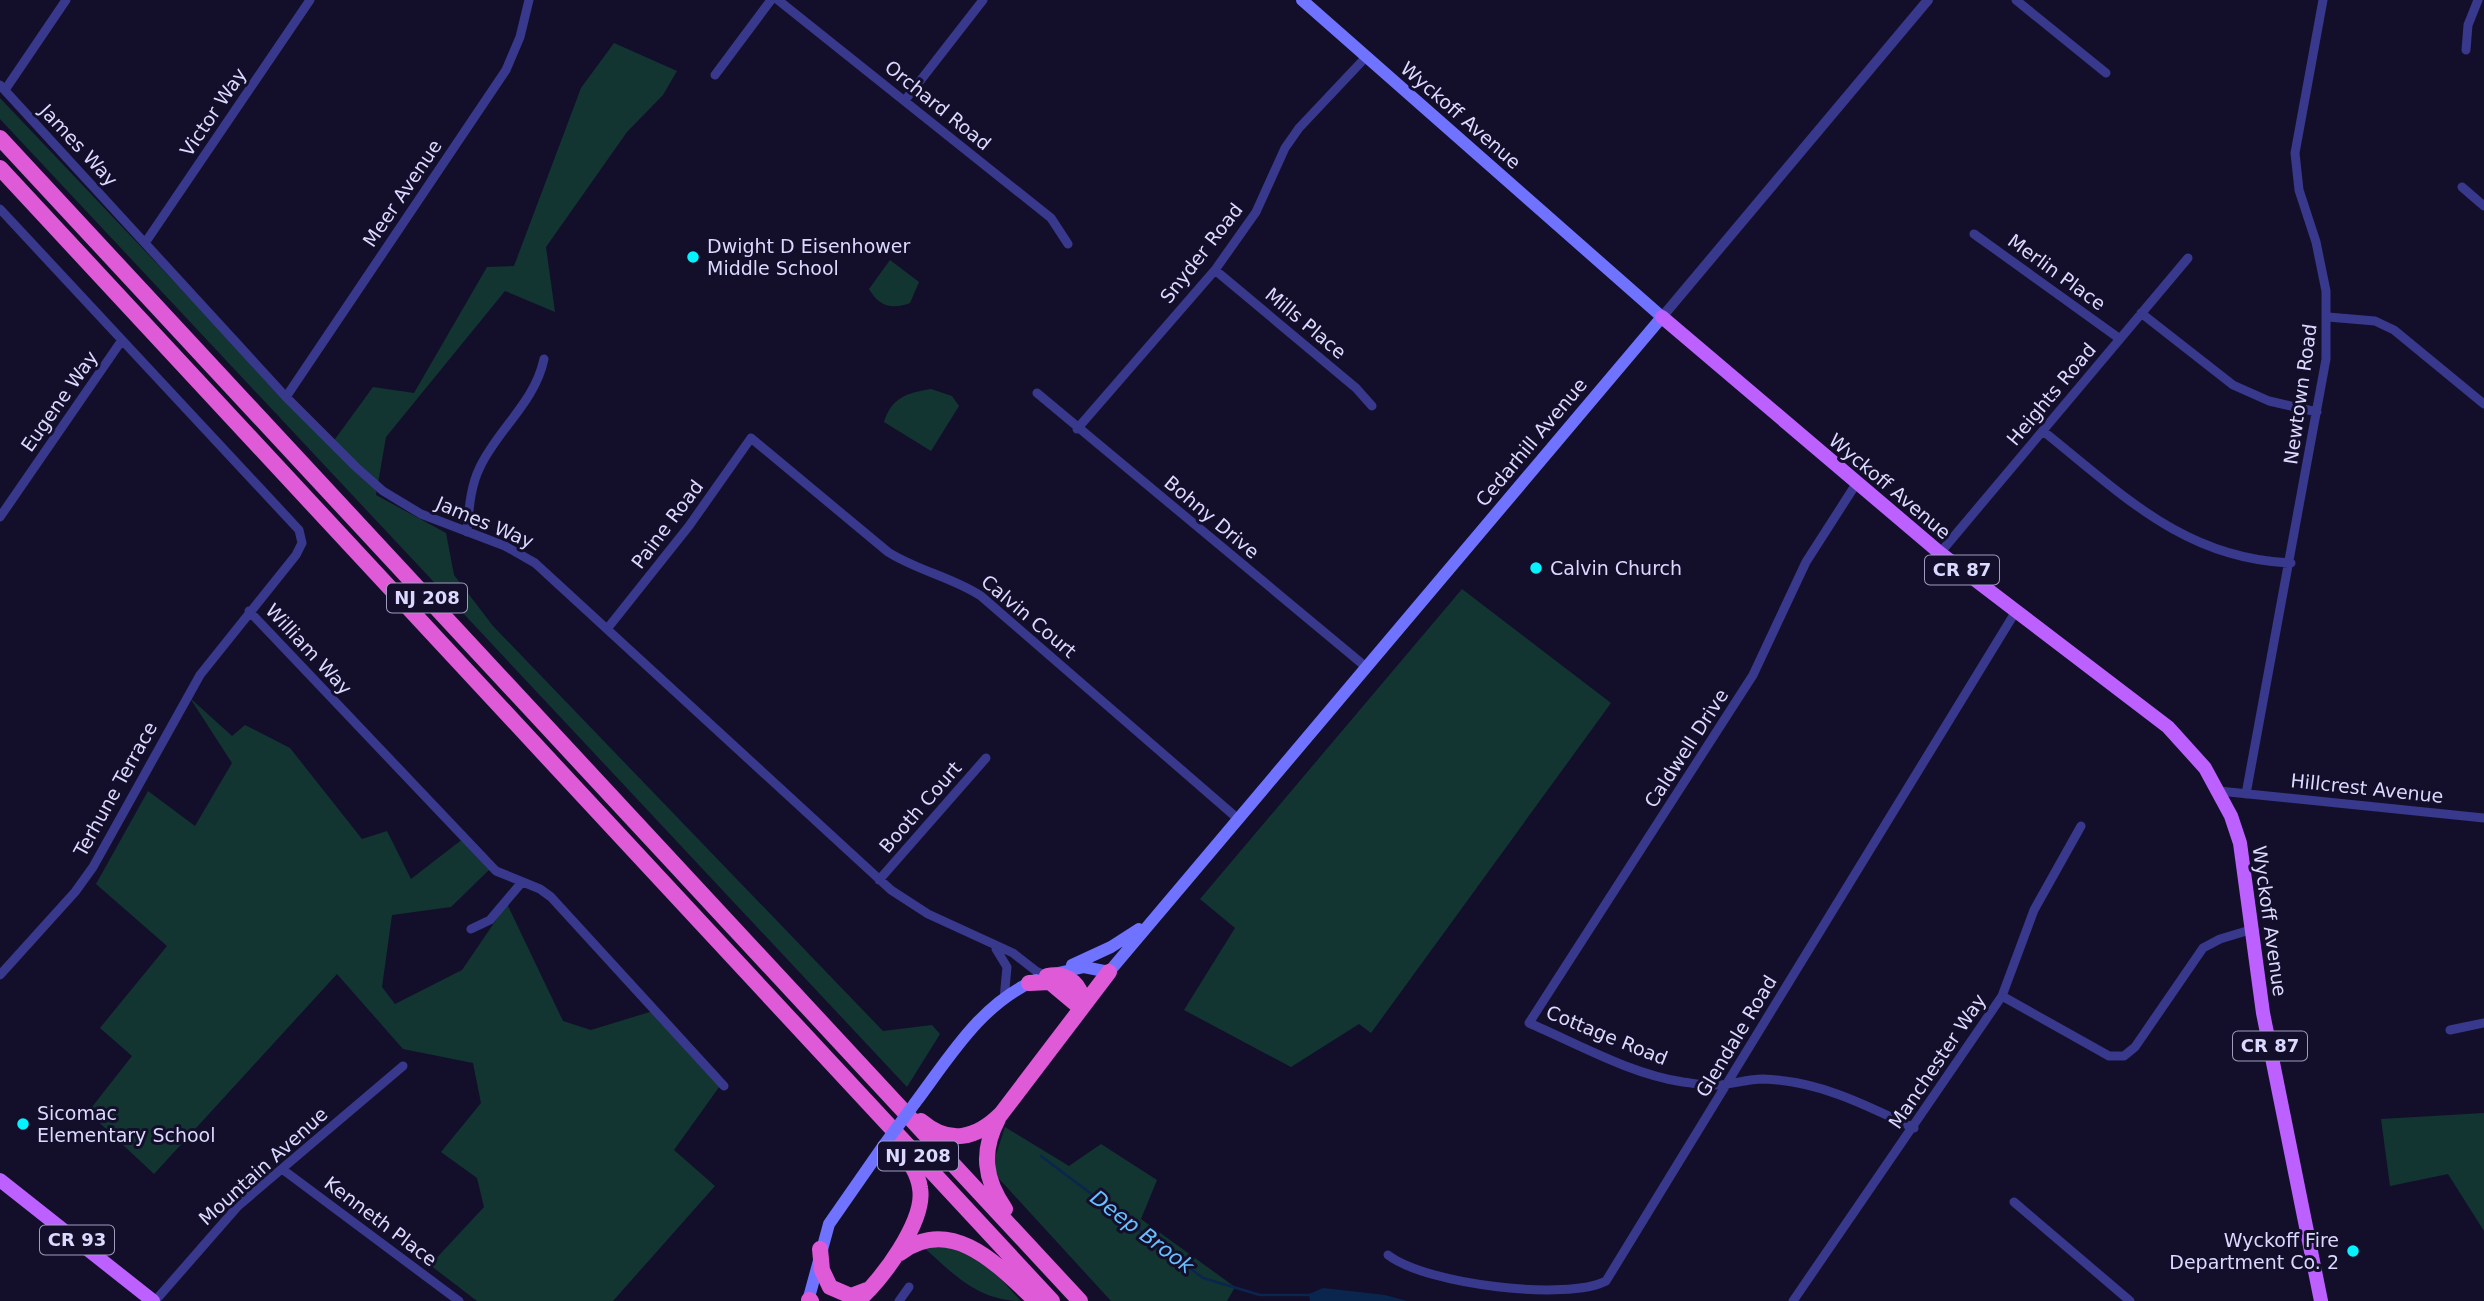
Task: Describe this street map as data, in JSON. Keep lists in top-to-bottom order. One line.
{"streets":{"highway":["NJ 208"],"main road":["Wyckoff Avenue","Cedarhill Avenue","CR 87","CR 93"],"street":["Orchard Road","Victor Way","James Way","Meer Avenue","Snyder Road","Merlin Place","Mills Place","Heights Road","Newtown Road","Eugene Way","Bohny Drive","Paine Road","Calvin Court","William Way","Caldwell Drive","Hillcrest Avenue","Terhune Terrace","Booth Court","Cottage Road","Glendale Road","Manchester Way","Mountain Avenue","Kenneth Place"]},"crossings":[["Victor Way","James Way"],["Wyckoff Avenue","Snyder Road"],["Wyckoff Avenue","Heights Road"],["Wyckoff Avenue","Cedarhill Avenue"],["Wyckoff Avenue","Caldwell Drive"],["Wyckoff Avenue","Hillcrest Avenue"],["Wyckoff Avenue","Glendale Road"],["James Way","Meer Avenue"],["James Way","Cedarhill Avenue"],["James Way","Paine Road"],["James Way","Booth Court"],["Snyder Road","Mills Place"],["Snyder Road","Bohny Drive"],["Merlin Place","Heights Road"],["Newtown Road","Hillcrest Avenue"],["Eugene Way","William Way"],["Cedarhill Avenue","Bohny Drive"],["Cedarhill Avenue","Calvin Court"],["Paine Road","Calvin Court"],["William Way","Terhune Terrace"],["Caldwell Drive","Cottage Road"],["Cottage Road","Glendale Road"],["Cottage Road","Manchester Way"],["Mountain Avenue","Kenneth Place"],["Mountain Avenue","CR 93"]],"water":["Deep Brook"],"places":["Dwight D Eisenhower Middle School","Calvin Church","Sicomac Elementary School","Wyckoff Fire Department Co. 2"]}
